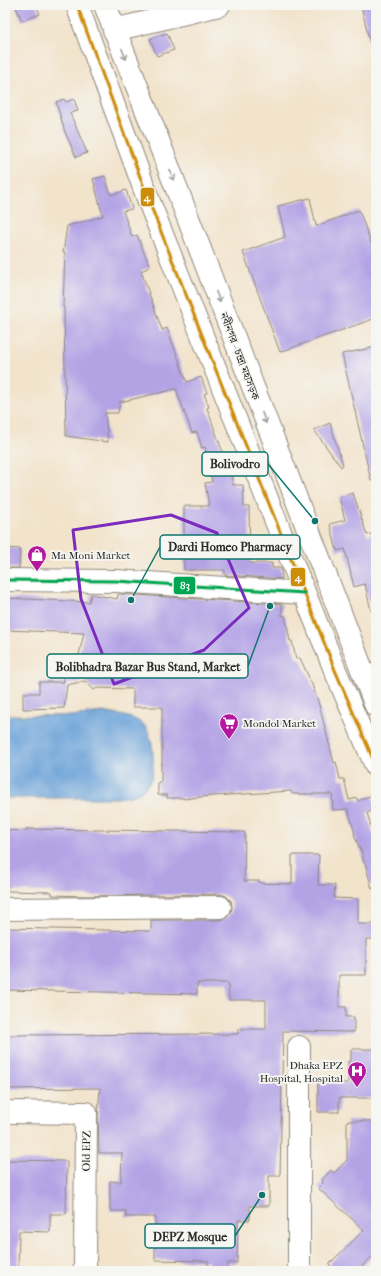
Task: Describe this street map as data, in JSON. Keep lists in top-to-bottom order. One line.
{"streets":{"main road":["নবীনগর - চন্দ্রা মহাসড়ক","Old EPZ"]},"places":{"other":["Bolivodro","Dardi Homeo Pharmacy","Bolibhadra Bazar Bus Stand, Market","DEPZ Mosque"],"shop":["Ma Moni Market"],"supermarket":["Mondol Market"],"hospital":["Dhaka EPZ Hospital, Hospital"]},"lines":["transit line 4","transit line 83"]}
